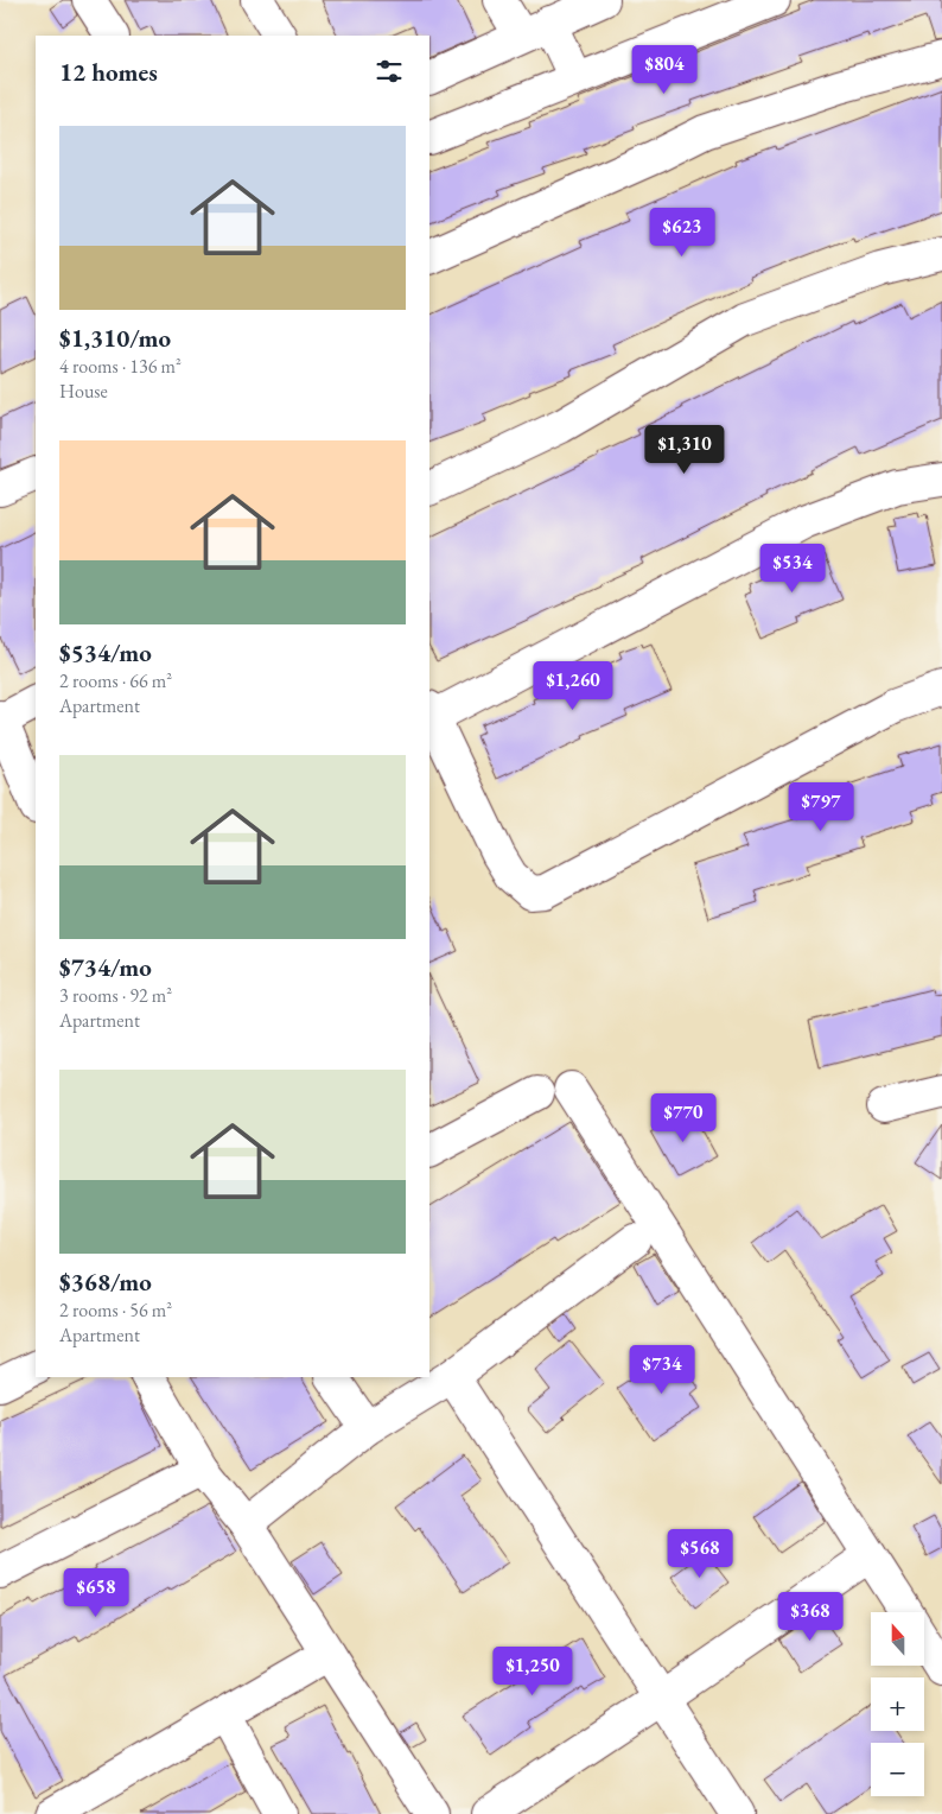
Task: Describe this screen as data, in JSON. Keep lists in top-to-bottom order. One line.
{"north":"top","page":{"heading":"12 homes","price":["$804","$623","$1,310","$534","$1,260","$797","$770","$734","$568","$658","$368","$1,250"],"list":[{"name":"$1,310/mo","note":"4 rooms · 136 m² · House"},{"name":"$534/mo","note":"2 rooms · 66 m² · Apartment"},{"name":"$734/mo","note":"3 rooms · 92 m² · Apartment"},{"name":"$368/mo","note":"2 rooms · 56 m² · Apartment"}],"map_buttons":["+","−"]}}
